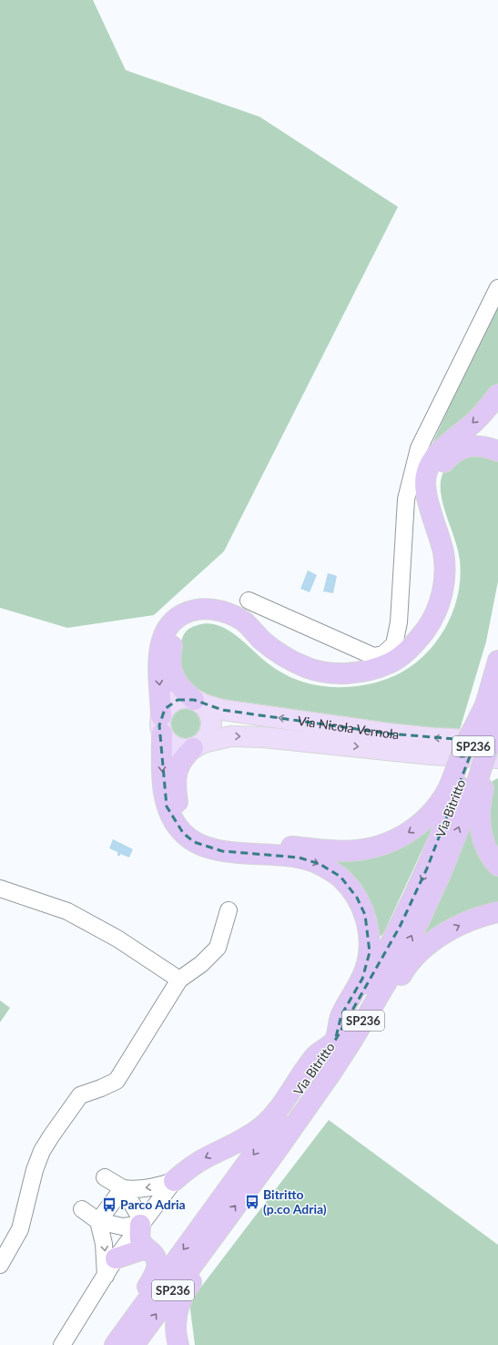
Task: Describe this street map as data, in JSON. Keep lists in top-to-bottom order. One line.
{"streets":{"highway":["SP236","Via Bitritto"],"main road":["Via Nicola Vernola"]},"crossings":[["Via Nicola Vernola","Via Bitritto"]],"places":{"bus stop":["Bitritto (p.co Adria)","Parco Adria"]}}
